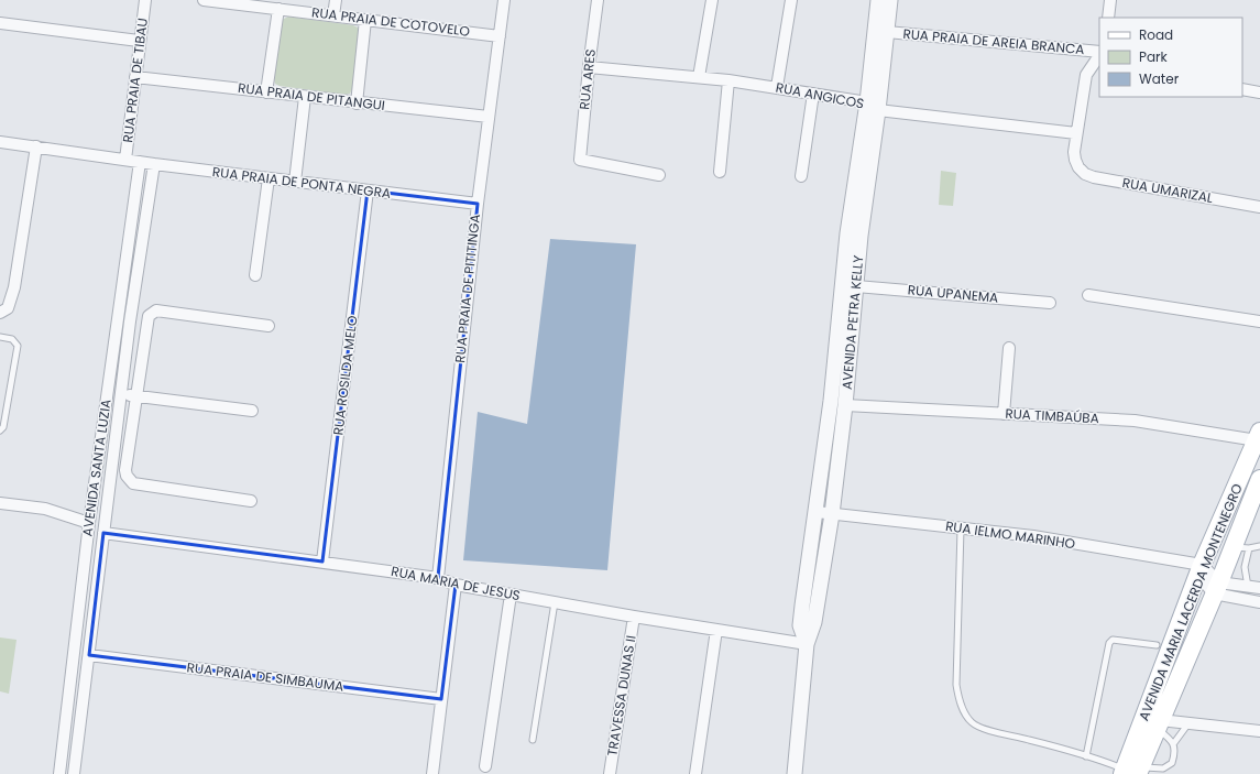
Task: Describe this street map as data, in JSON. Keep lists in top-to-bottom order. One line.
{"streets":{"main road":["AVENIDA MARIA LACERDA MONTENEGRO"],"street":["RUA PRAIA DE COTOVELO","RUA PRAIA DE AREIA BRANCA","RUA ARES","RUA PRAIA DE TIBAU","RUA ANGICOS","RUA PRAIA DE PITANGUI","RUA PRAIA DE PONTA NEGRA","RUA UMARIZAL","RUA PRAIA DE PITITINGA","RUA UPANEMA","AVENIDA PETRA KELLY","RUA ROSILDA MELO","RUA TIMBAÚBA","AVENIDA SANTA LUZIA","RUA IELMO MARINHO","RUA MARIA DE JESUS","RUA PRAIA DE SIMBAUMA","TRAVESSA DUNAS II"]},"crossings":[["RUA PRAIA DE COTOVELO","RUA PRAIA DE PITITINGA"],["RUA PRAIA DE AREIA BRANCA","AVENIDA PETRA KELLY"],["RUA ARES","RUA ANGICOS"],["RUA PRAIA DE TIBAU","RUA PRAIA DE PITANGUI"],["RUA PRAIA DE TIBAU","RUA PRAIA DE PONTA NEGRA"],["RUA ANGICOS","RUA UMARIZAL"],["RUA ANGICOS","AVENIDA PETRA KELLY"],["RUA PRAIA DE PITANGUI","RUA PRAIA DE PITITINGA"],["RUA PRAIA DE PONTA NEGRA","RUA PRAIA DE PITITINGA"],["RUA PRAIA DE PONTA NEGRA","RUA ROSILDA MELO"],["RUA PRAIA DE PONTA NEGRA","AVENIDA SANTA LUZIA"],["RUA PRAIA DE PITITINGA","RUA MARIA DE JESUS"],["RUA UPANEMA","AVENIDA PETRA KELLY"],["AVENIDA PETRA KELLY","RUA TIMBAÚBA"],["AVENIDA PETRA KELLY","RUA IELMO MARINHO"],["AVENIDA PETRA KELLY","RUA MARIA DE JESUS"],["RUA ROSILDA MELO","RUA MARIA DE JESUS"],["RUA TIMBAÚBA","AVENIDA MARIA LACERDA MONTENEGRO"],["AVENIDA SANTA LUZIA","RUA MARIA DE JESUS"],["AVENIDA SANTA LUZIA","RUA PRAIA DE SIMBAUMA"],["RUA IELMO MARINHO","AVENIDA MARIA LACERDA MONTENEGRO"],["RUA MARIA DE JESUS","TRAVESSA DUNAS II"]],"legend":["Road","Park","Water"]}
